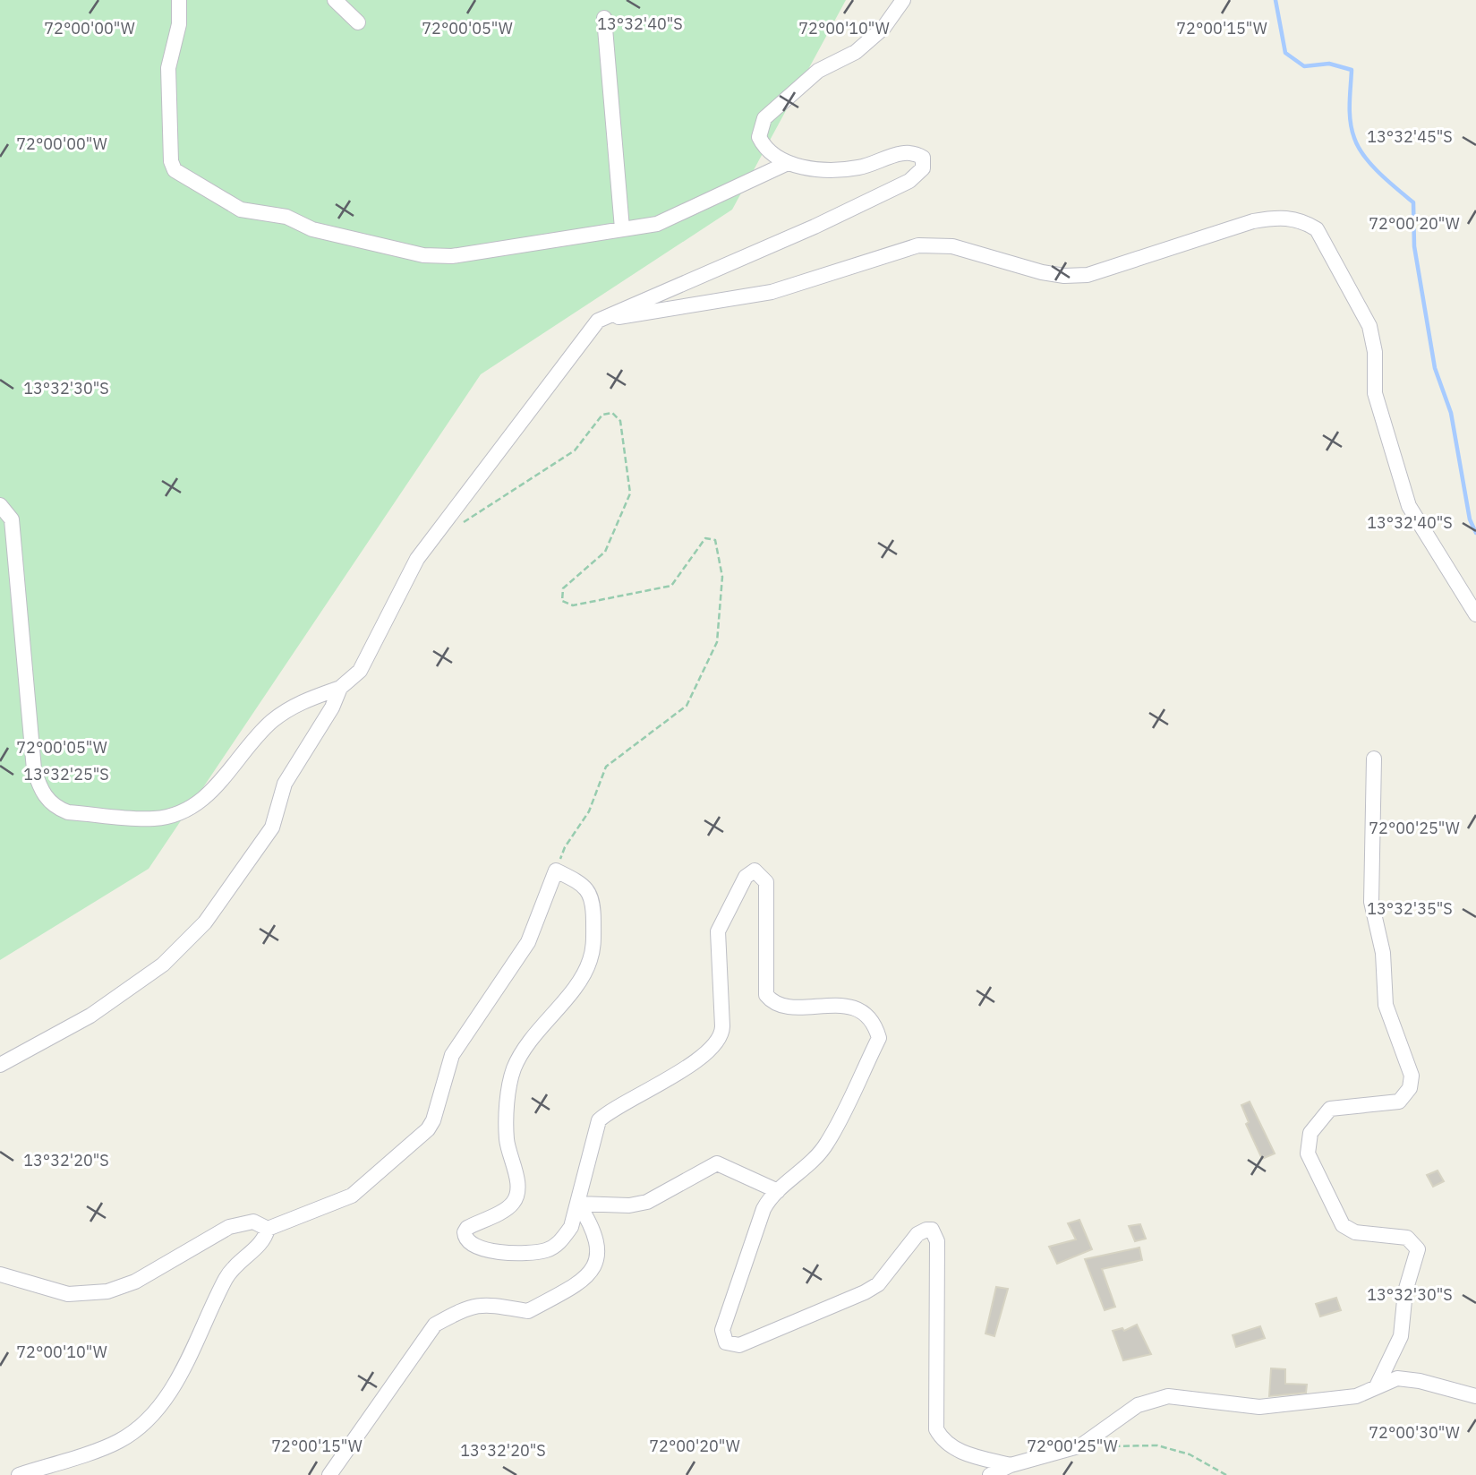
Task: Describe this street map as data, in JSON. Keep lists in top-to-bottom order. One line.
{"coordinates":["13°32'40\"S","72°00'00\"W","72°00'05\"W","72°00'10\"W","72°00'15\"W","13°32'45\"S","72°00'20\"W","13°32'30\"S","13°32'25\"S","72°00'25\"W","13°32'35\"S","13°32'20\"S","72°00'30\"W"]}
